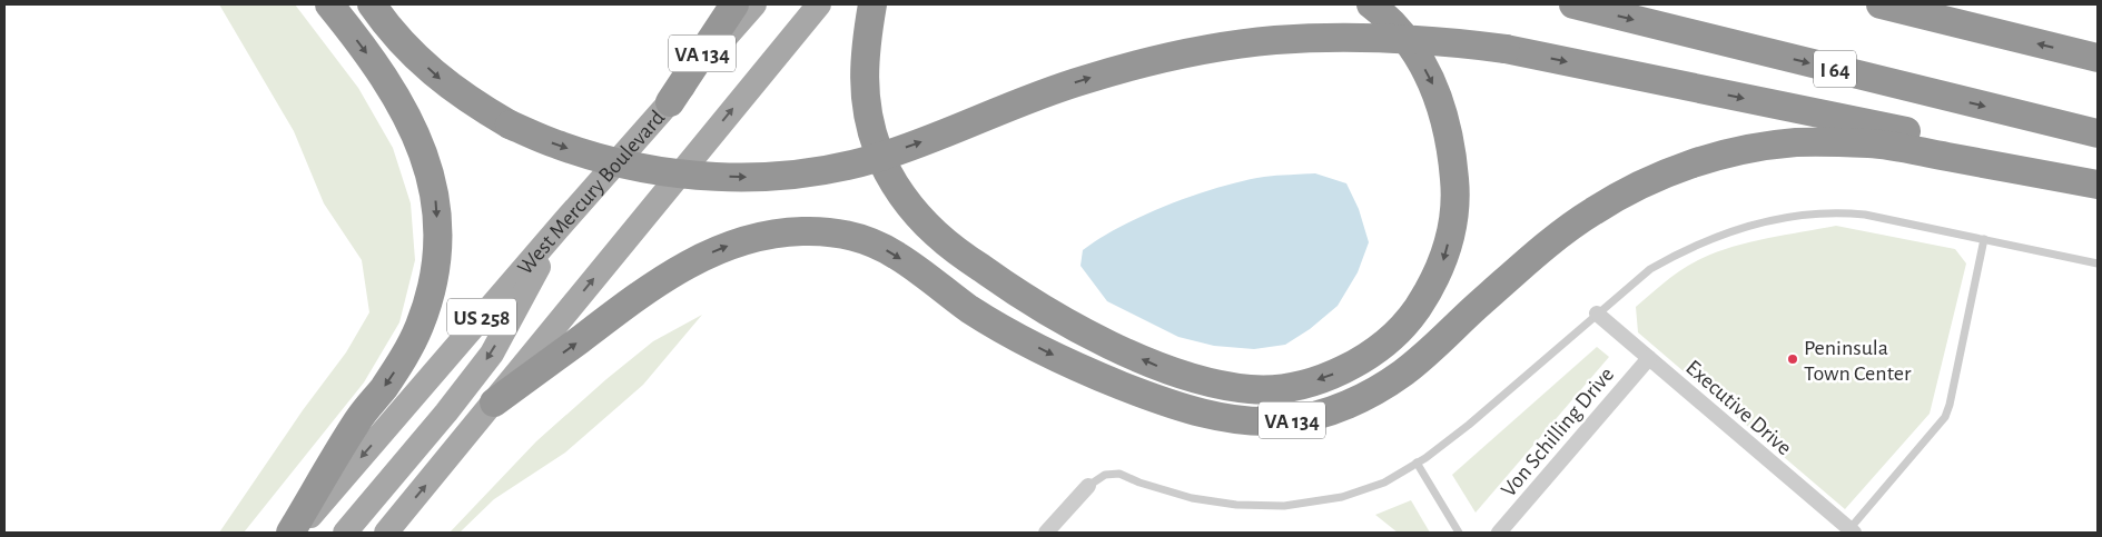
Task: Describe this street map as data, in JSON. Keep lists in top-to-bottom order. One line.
{"streets":{"highway":["VA 134","I 64"],"main road":["West Mercury Boulevard","US 258"],"street":["Executive Drive","Von Schilling Drive"]},"crossings":[["VA 134","West Mercury Boulevard"],["VA 134","US 258"],["Executive Drive","Von Schilling Drive"]],"places":["Peninsula Town Center"]}
